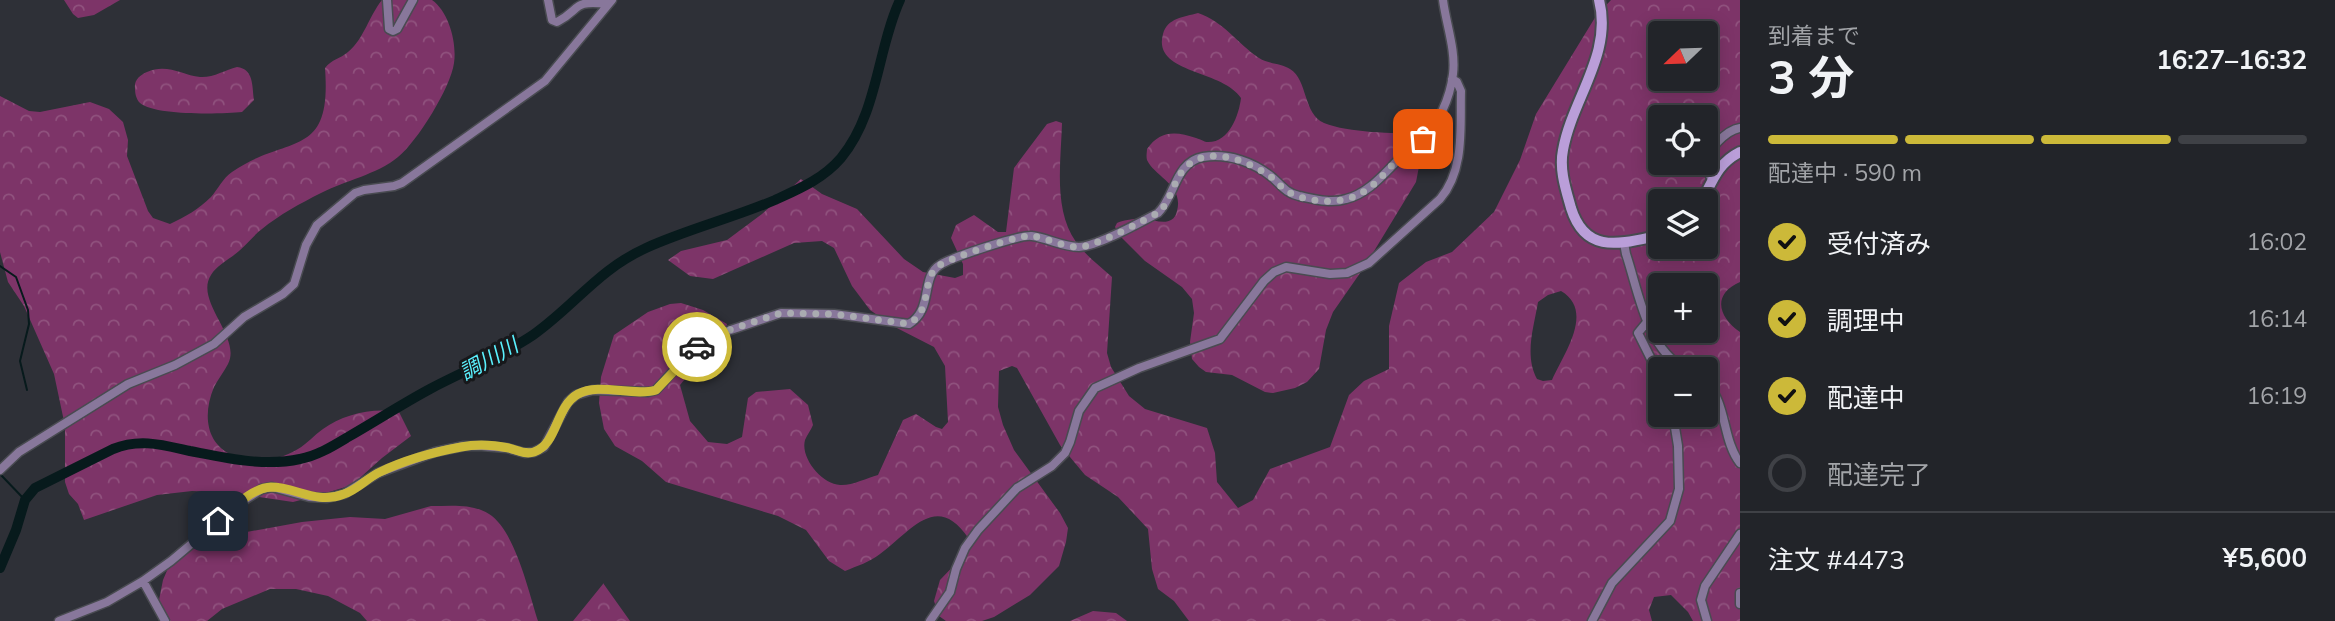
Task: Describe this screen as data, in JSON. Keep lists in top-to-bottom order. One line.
{"water":["調川川"],"north":"bottom left","page":{"heading":["3 分","到着まで","16:27–16:32"],"panel":["注文 #4473","¥5,600"],"map_buttons":["+","−"],"bar":"配達中 · 590 m","list":[["受付済み","16:02"],["調理中","16:14"],["配達中","16:19"],"配達完了"]}}
